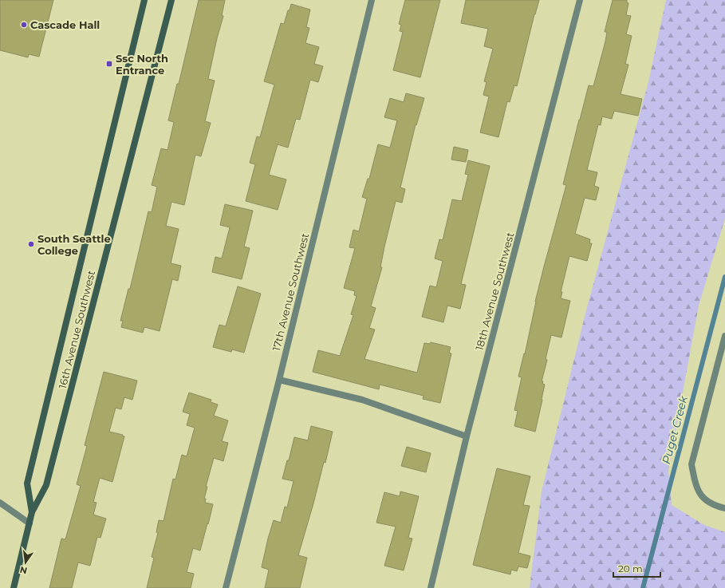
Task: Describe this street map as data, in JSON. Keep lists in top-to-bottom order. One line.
{"streets":{"street":["18th Avenue Southwest","17th Avenue Southwest","16th Avenue Southwest"]},"water":["Puget Creek"],"places":{"other":["Cascade Hall","South Seattle College"],"transit":["Ssc North Entrance"]},"scale_bar":"20 m","north":"bottom"}
